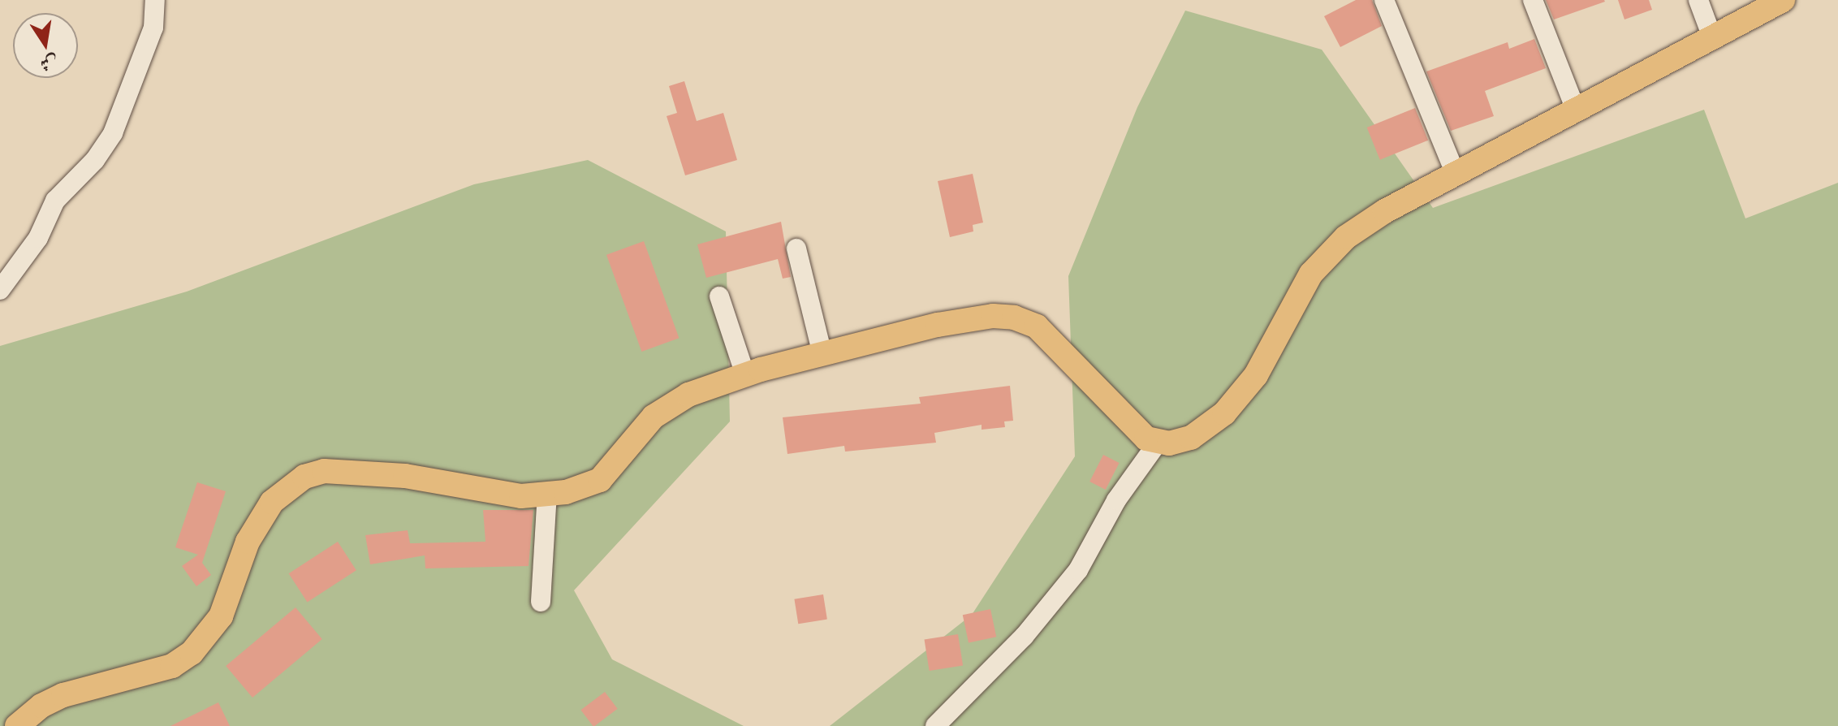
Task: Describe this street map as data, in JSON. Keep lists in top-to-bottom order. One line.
{"north":"bottom"}
